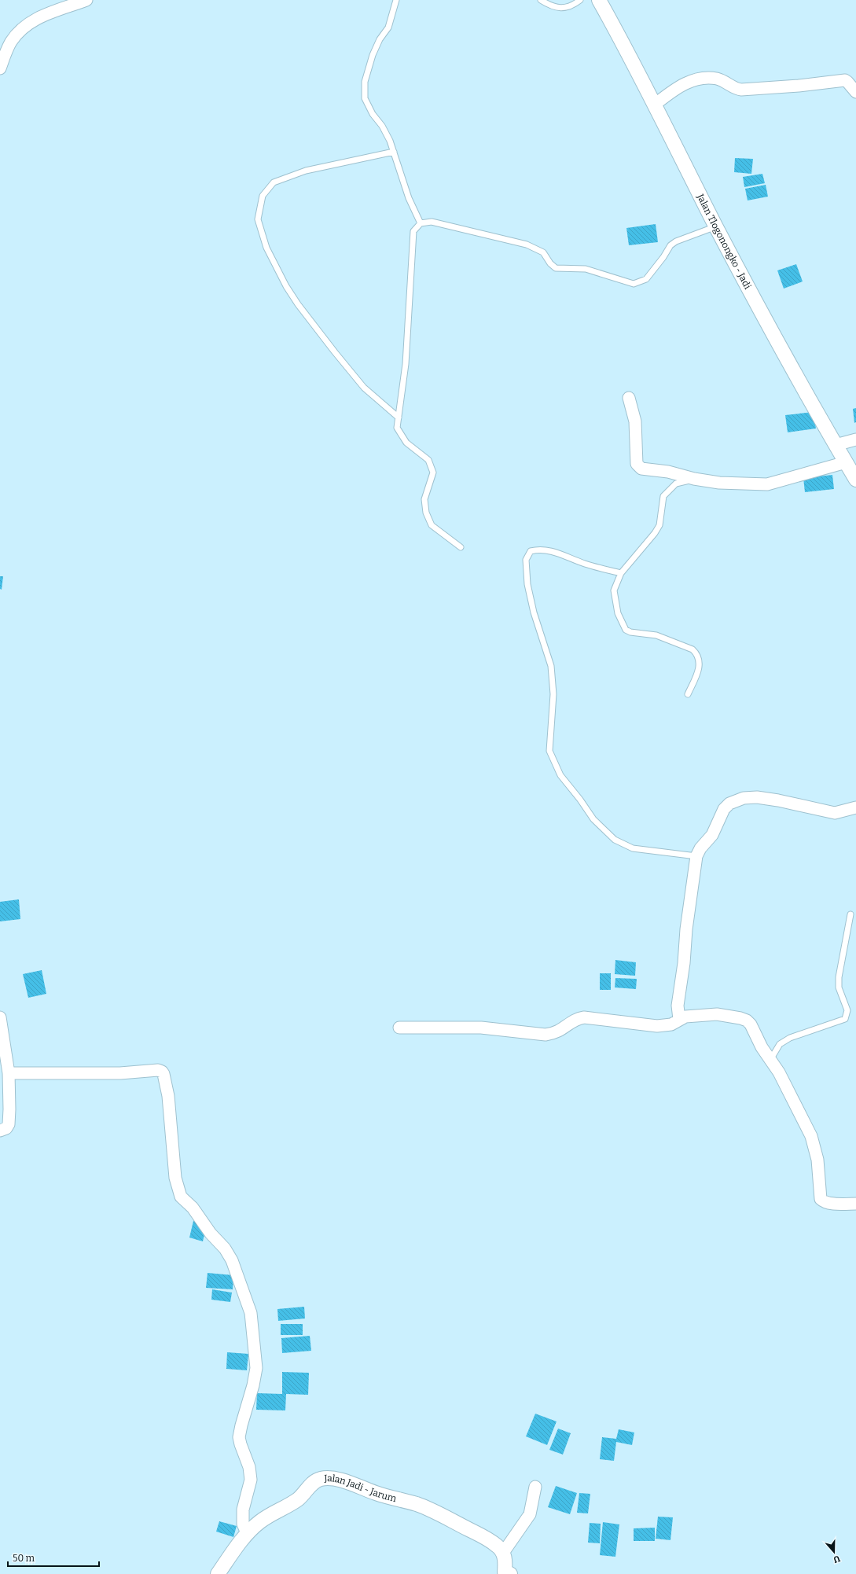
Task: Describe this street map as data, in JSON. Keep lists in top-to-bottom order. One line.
{"streets":{"street":["Jalan Tlogonongko - Jadi","Jalan Jadi - Jarum"]},"scale_bar":"50 m","north":"bottom"}
